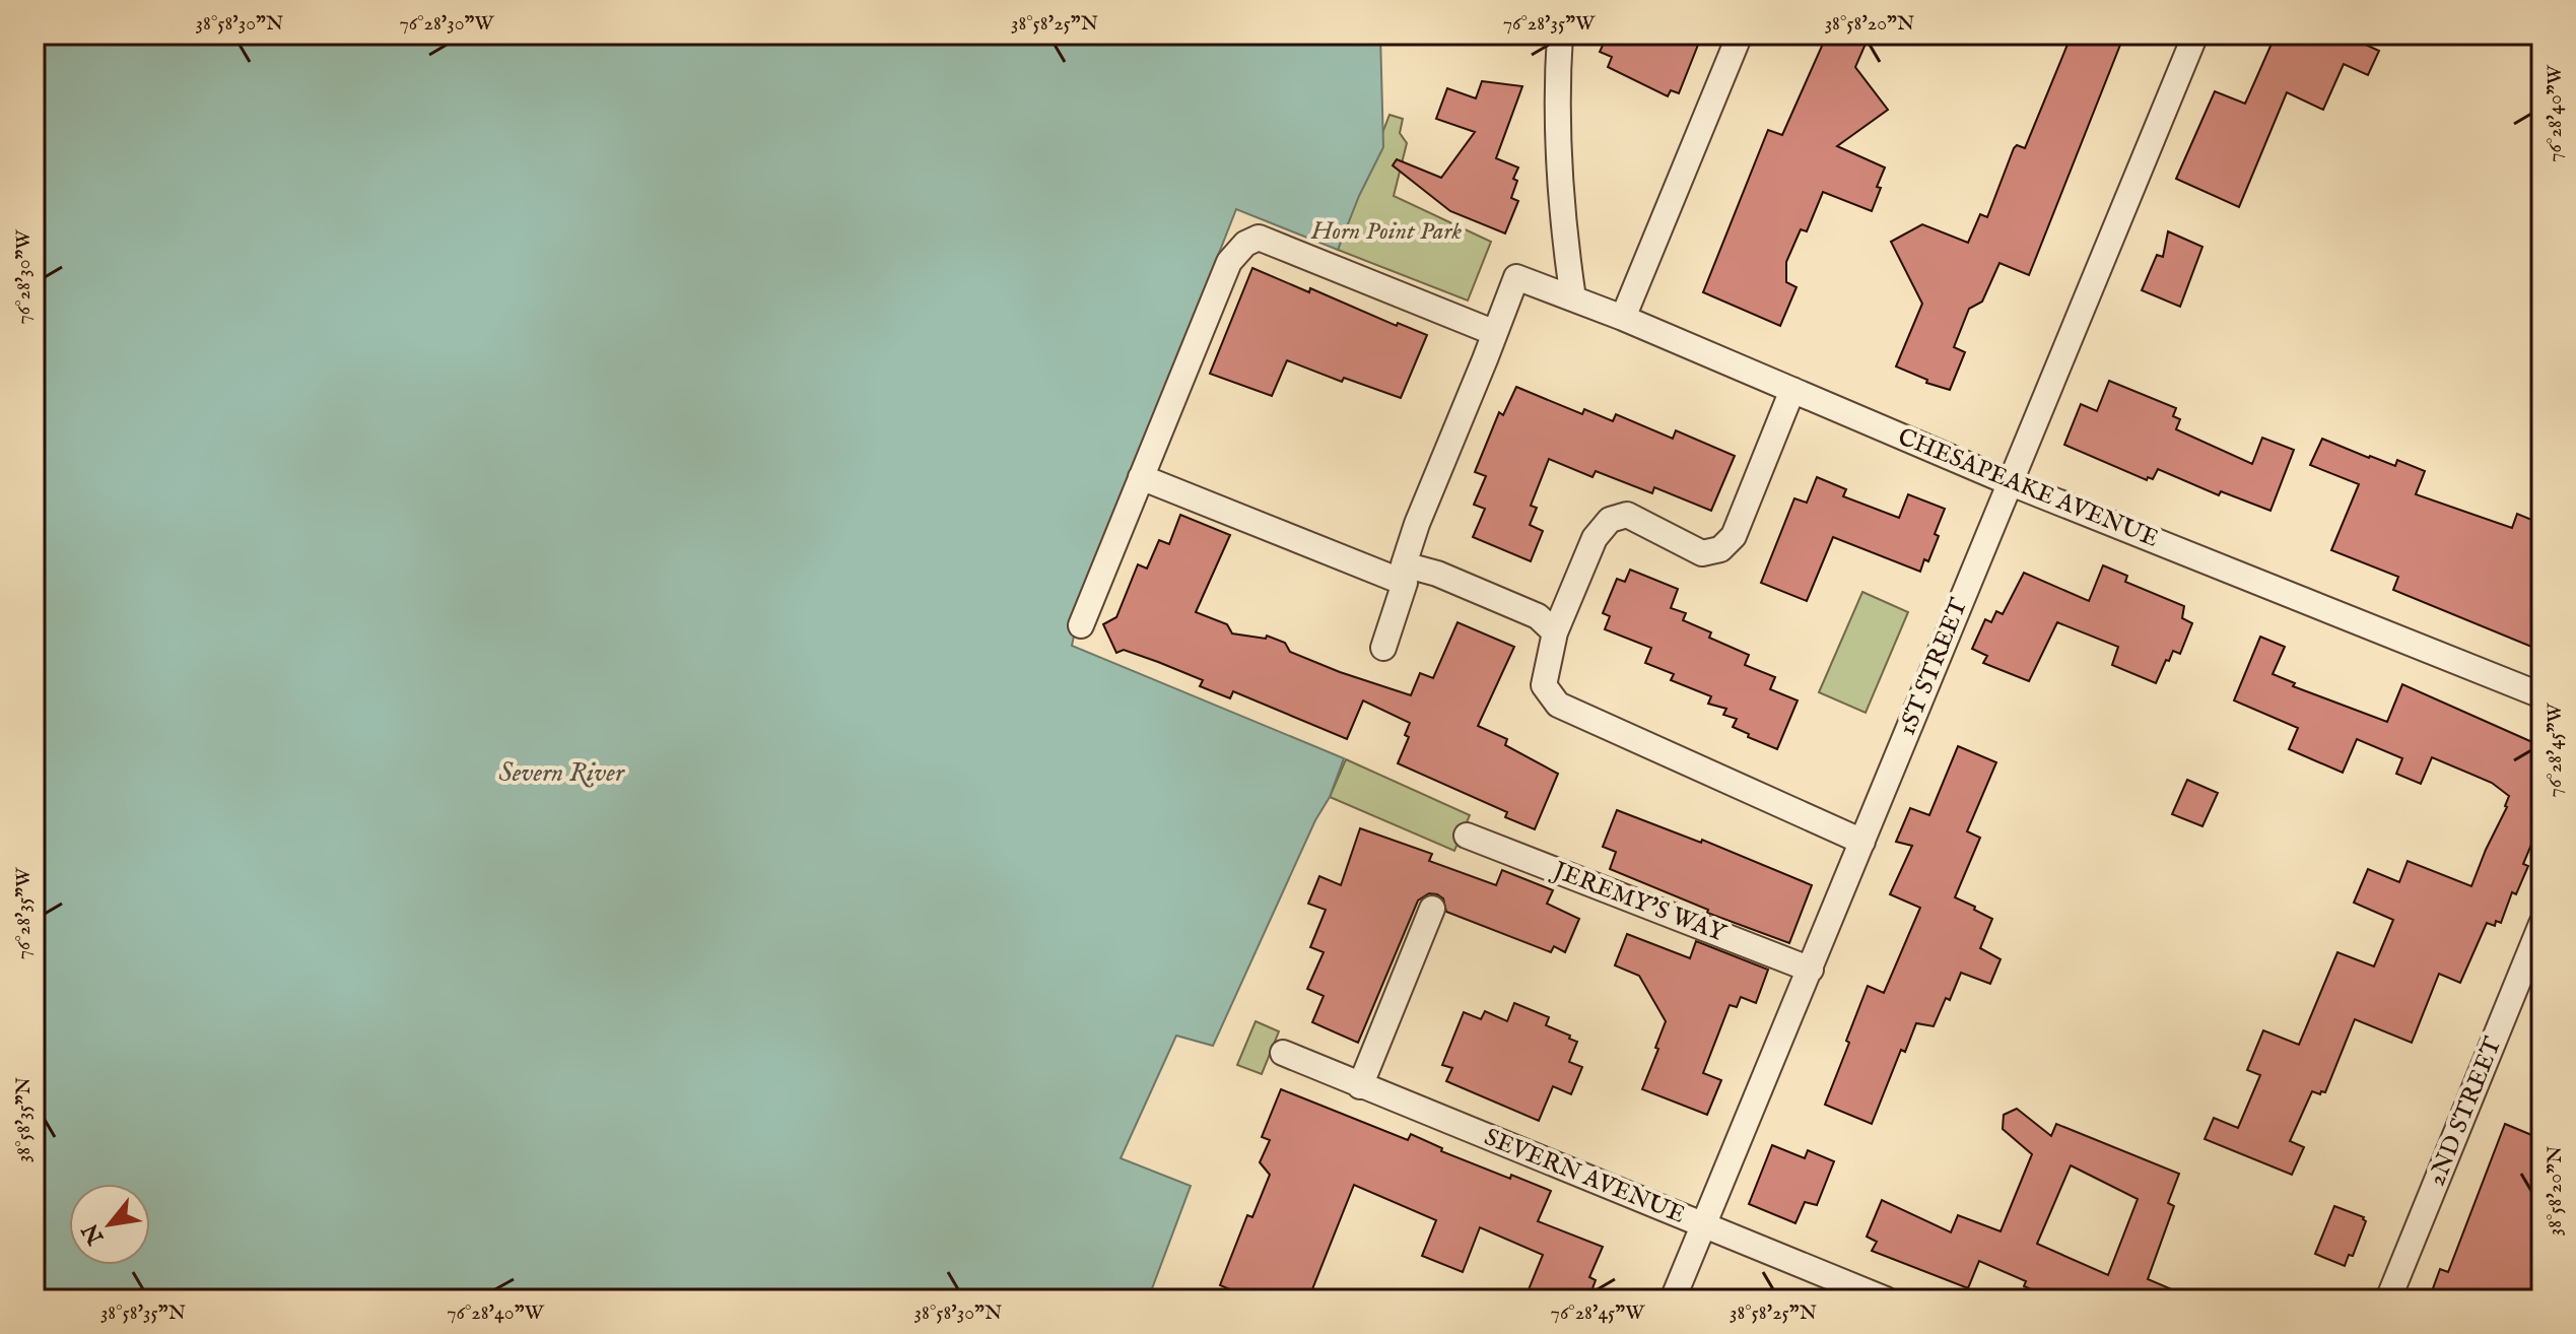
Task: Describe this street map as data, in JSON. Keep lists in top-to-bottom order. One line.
{"streets":{"street":["CHESAPEAKE AVENUE","1ST STREET","JEREMY'S WAY","2ND STREET","SEVERN AVENUE"]},"crossings":[["CHESAPEAKE AVENUE","1ST STREET"],["1ST STREET","JEREMY'S WAY"],["1ST STREET","SEVERN AVENUE"]],"water":["Severn River"],"parks":["Horn Point Park"],"north":"bottom left","coordinates":["38°58'30\"N","76°28'30\"W","38°58'25\"N","76°28'35\"W","38°58'20\"N","76°28'40\"W","76°28'45\"W","38°58'35\"N"]}
